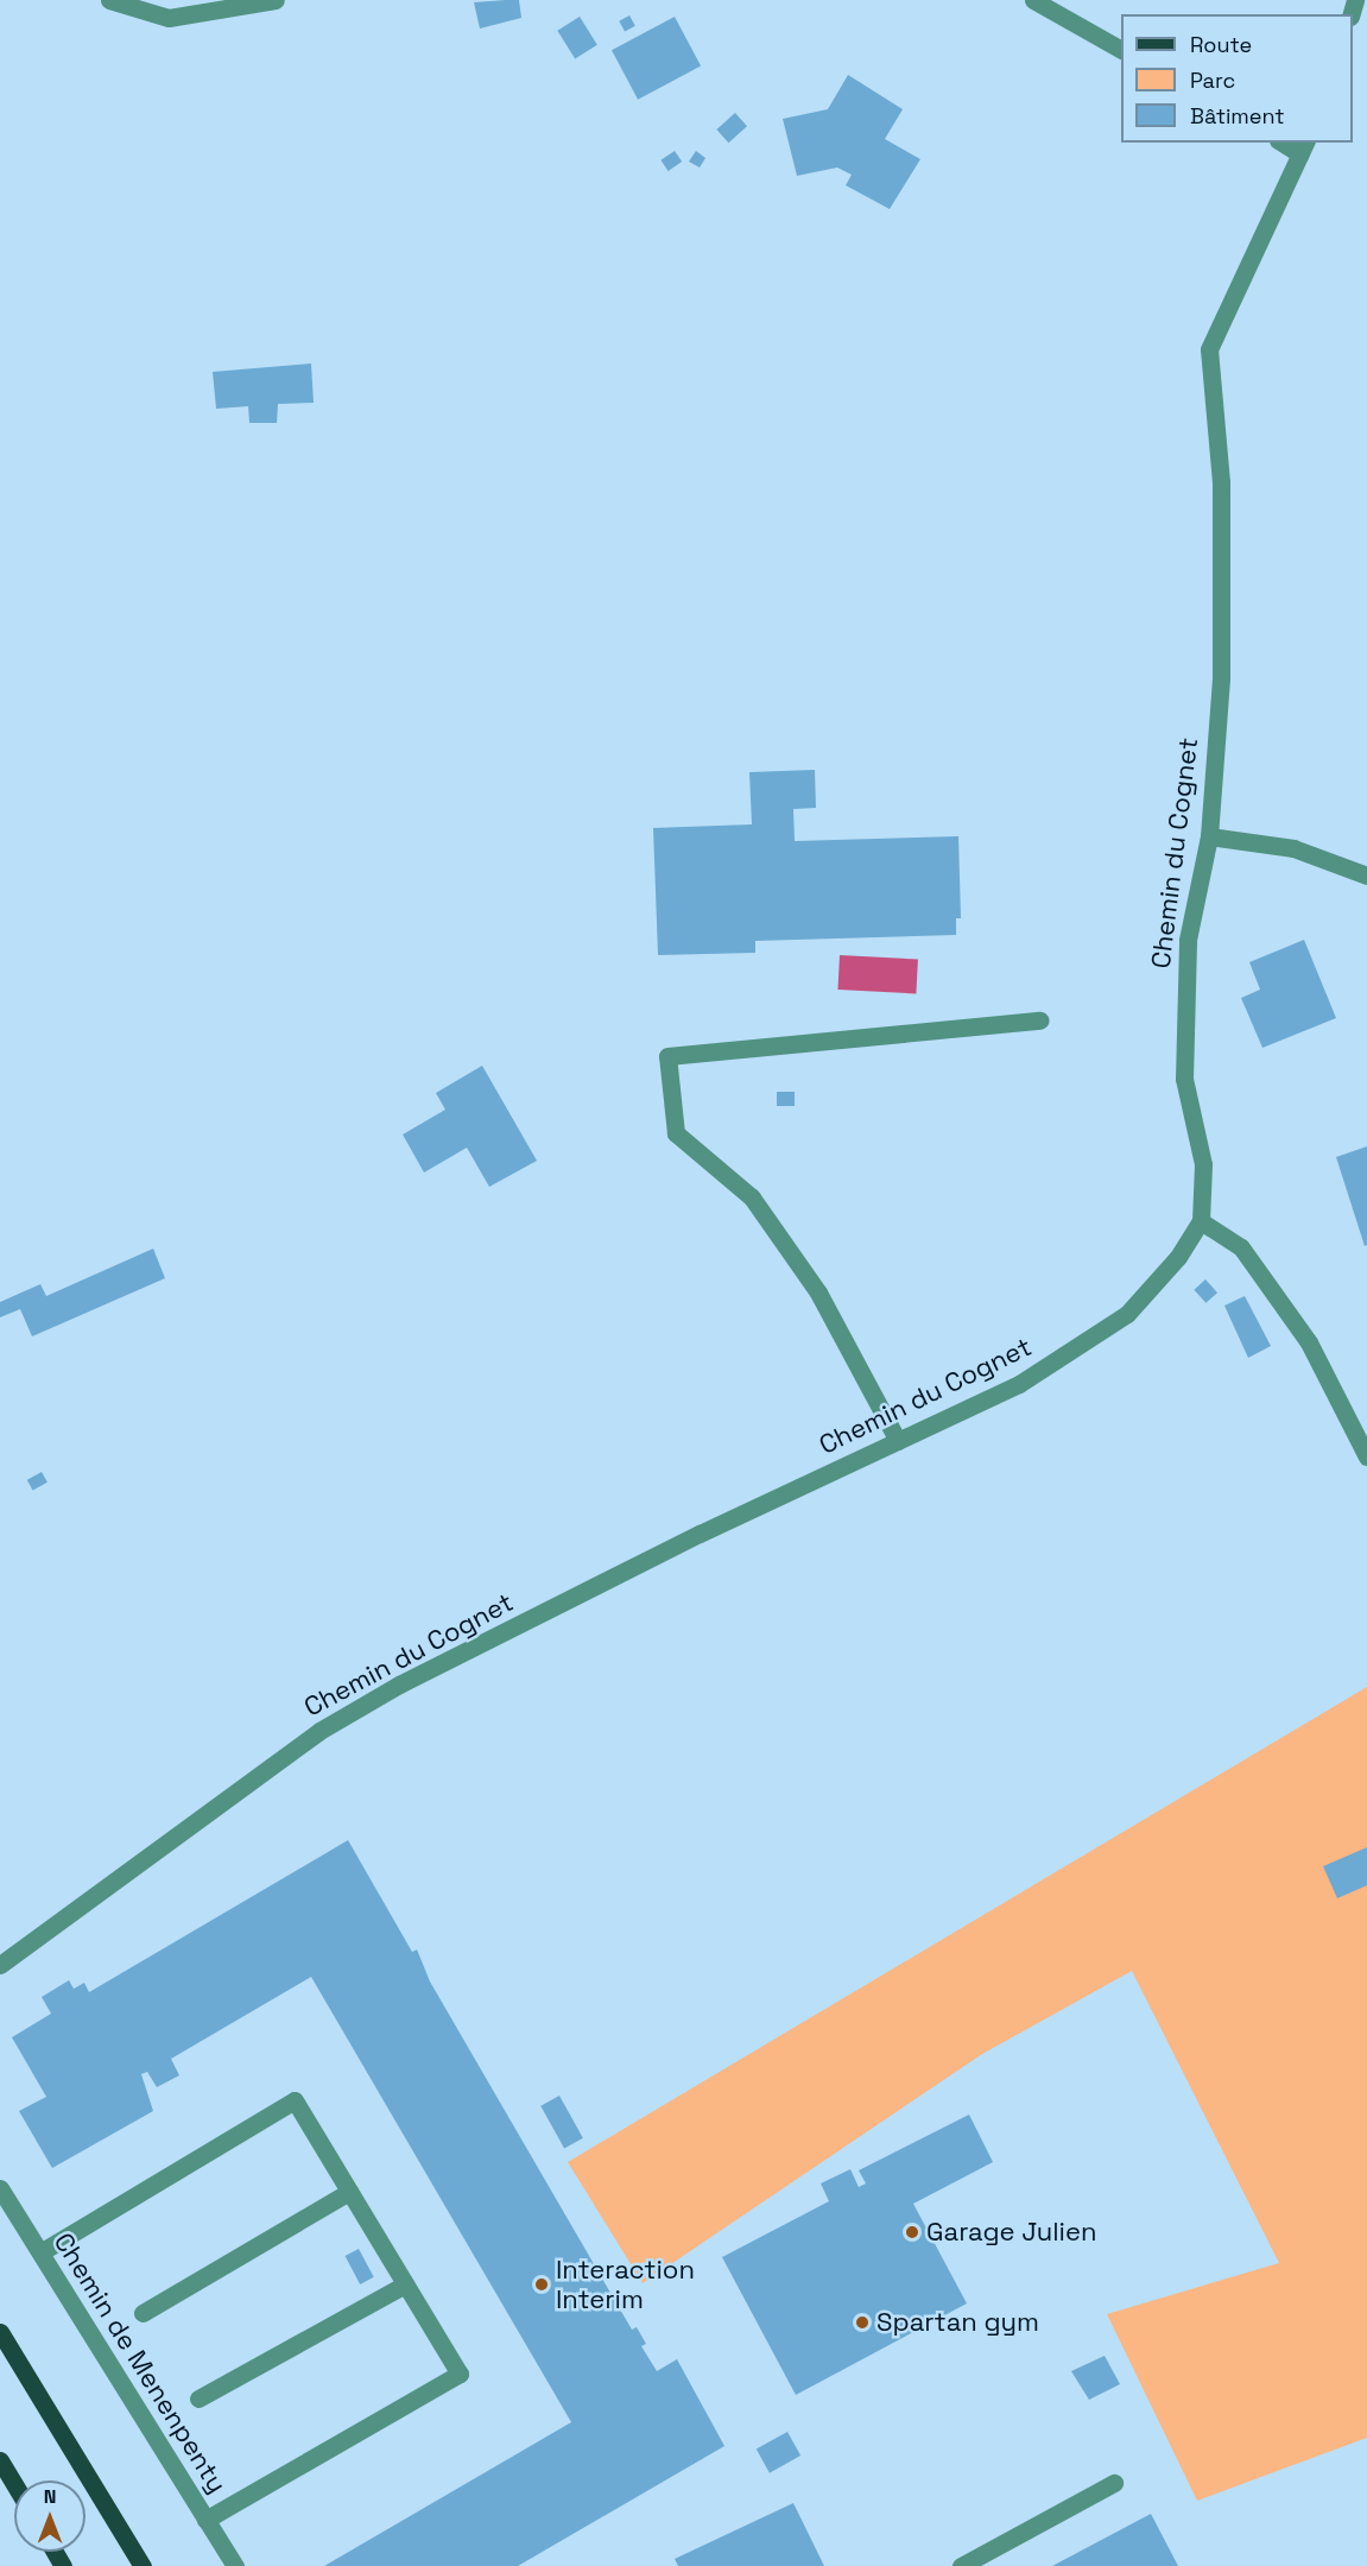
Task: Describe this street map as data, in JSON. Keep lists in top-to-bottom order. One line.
{"streets":{"street":["Chemin du Cognet","Chemin de Menenpenty"]},"places":["Garage Julien","Interaction Interim","Spartan gym"],"legend":["Route","Parc","Bâtiment"],"north":"top"}
